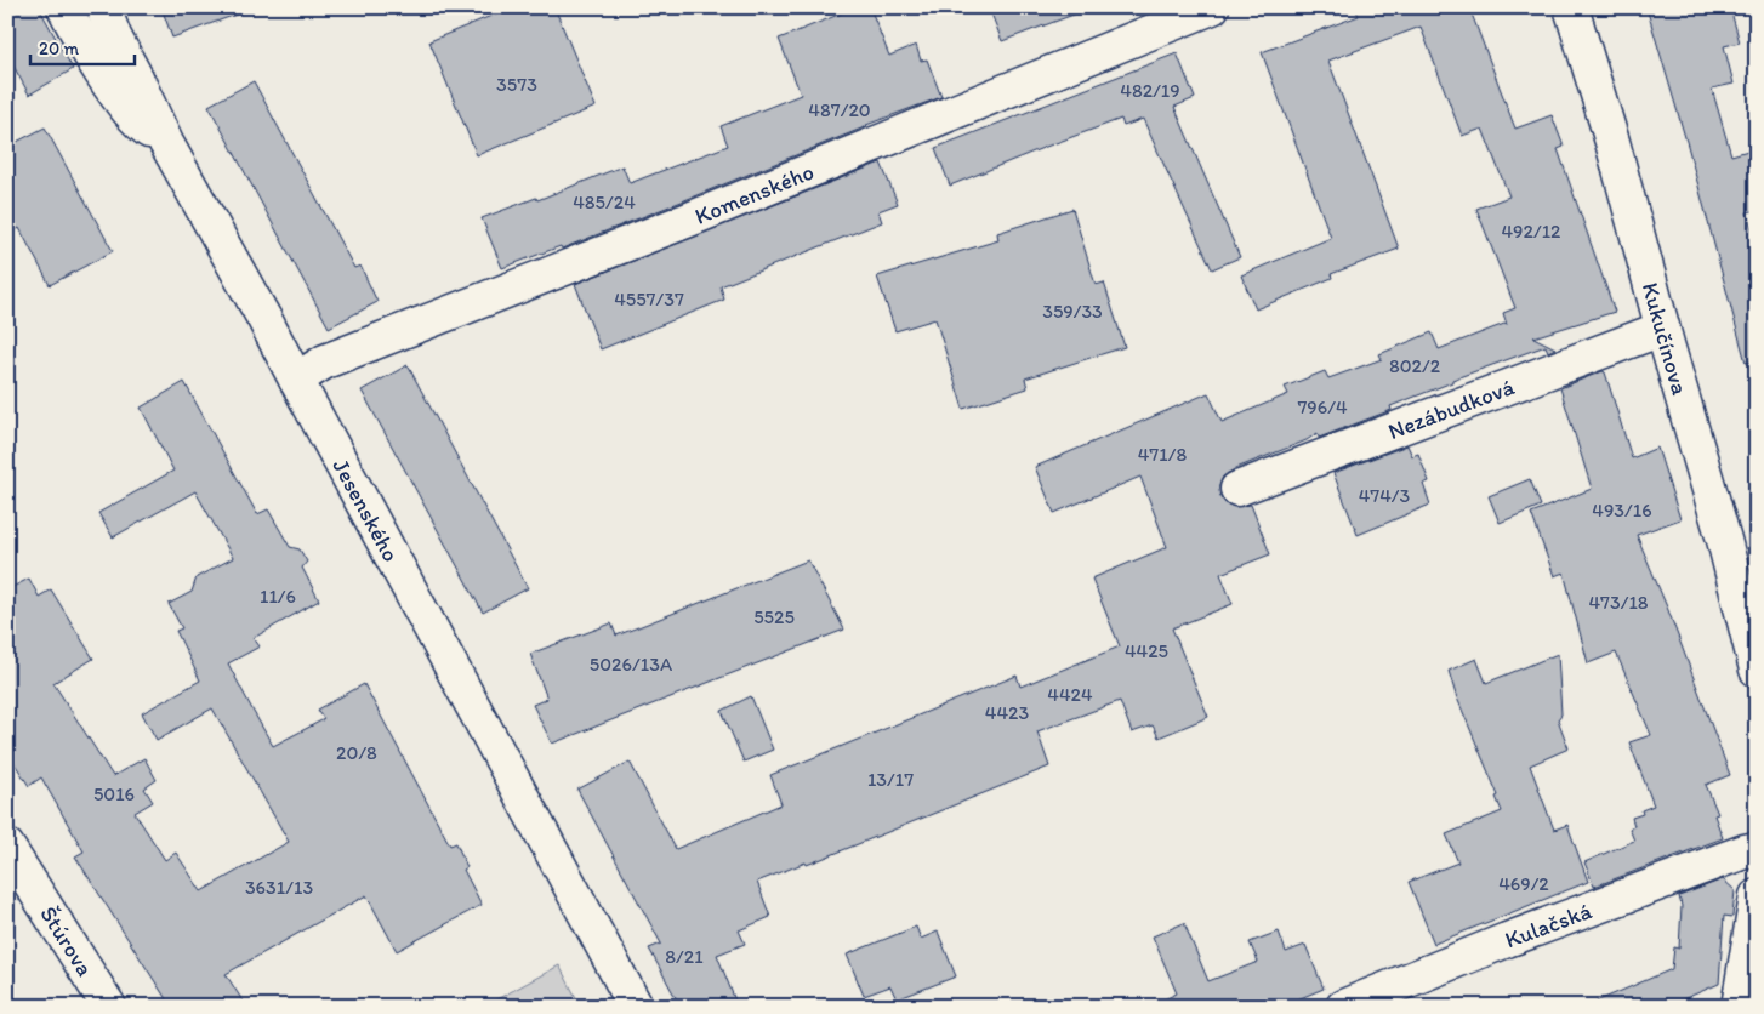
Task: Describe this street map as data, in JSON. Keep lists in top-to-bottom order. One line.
{"streets":{"street":["Komenského","Kukučínova","Nezábudková","Jesenského","Kulačská","Štúrova"]},"crossings":[["Komenského","Jesenského"],["Kukučínova","Nezábudková"]],"house_numbers":["3573","482/19","487/20","485/24","492/12","4557/37","359/33","802/2","796/4","471/8","474/3","493/16","11/6","473/18","5525","4425","5026/13A","4424","4423","20/8","13/17","5016","469/2","3631/13","8/21"],"scale_bar":"20 m"}
